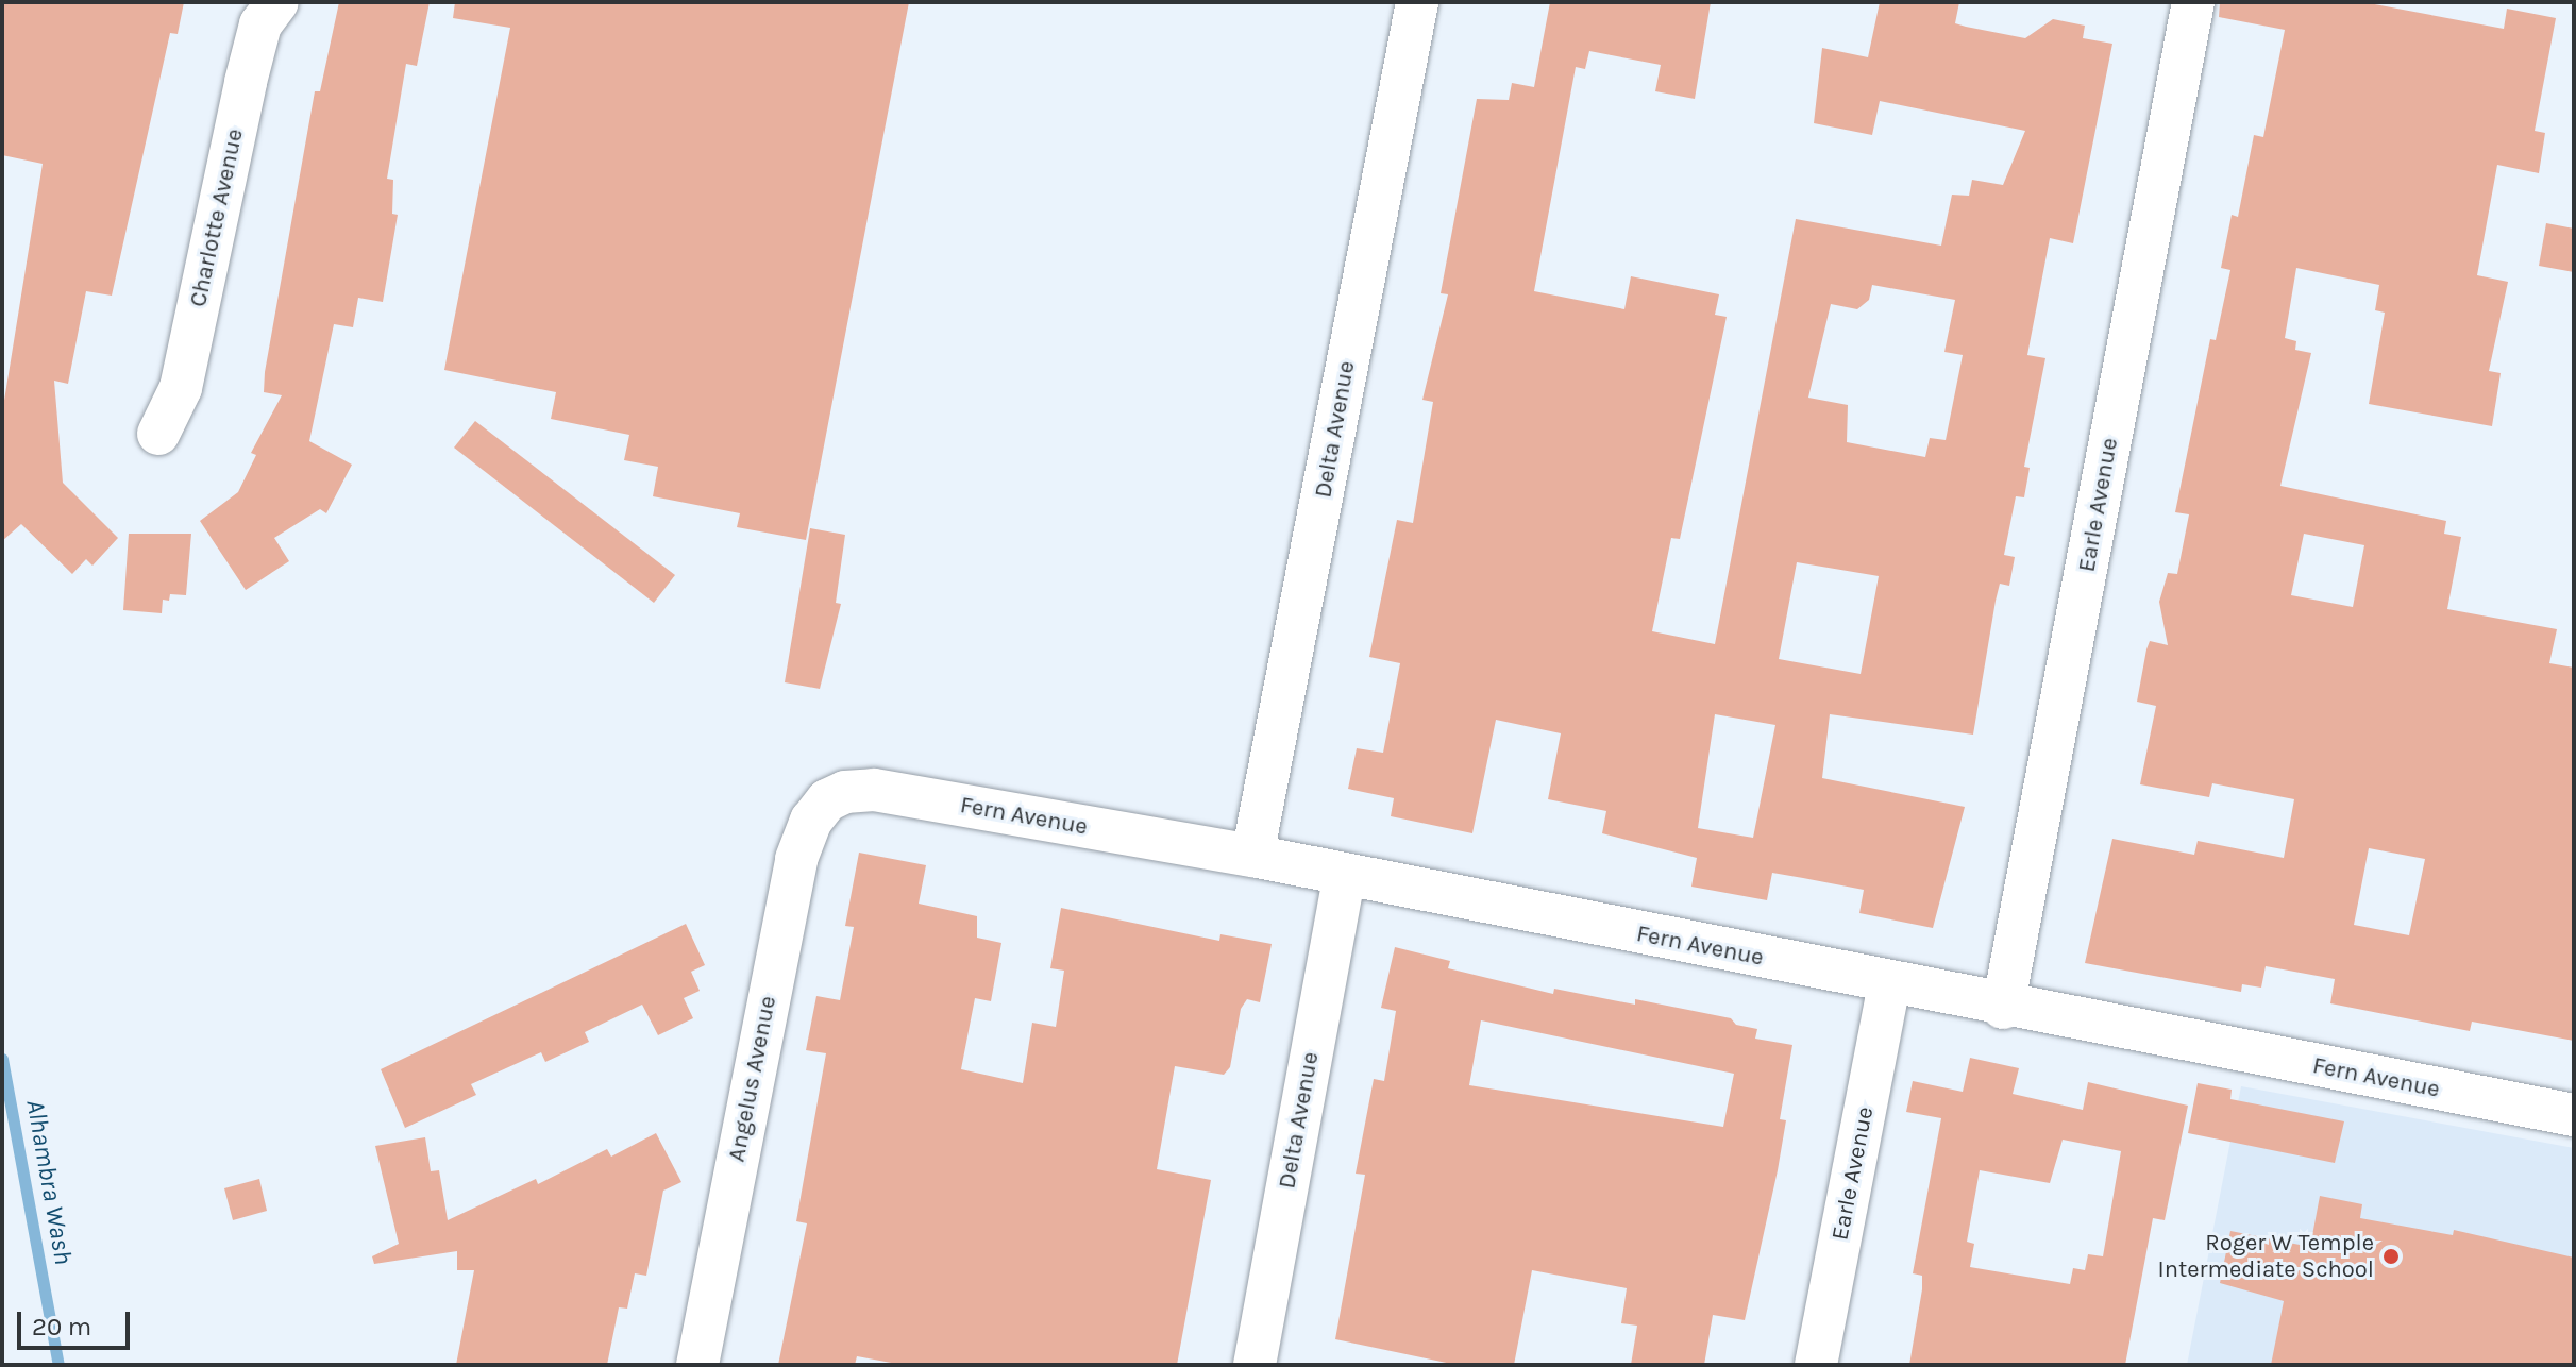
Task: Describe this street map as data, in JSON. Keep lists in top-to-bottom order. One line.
{"streets":{"street":["Charlotte Avenue","Delta Avenue","Earle Avenue","Fern Avenue","Angelus Avenue"]},"crossings":[["Delta Avenue","Fern Avenue"],["Earle Avenue","Fern Avenue"],["Fern Avenue","Angelus Avenue"]],"water":["Alhambra Wash"],"places":["Roger W Temple Intermediate School"],"scale_bar":"20 m"}
